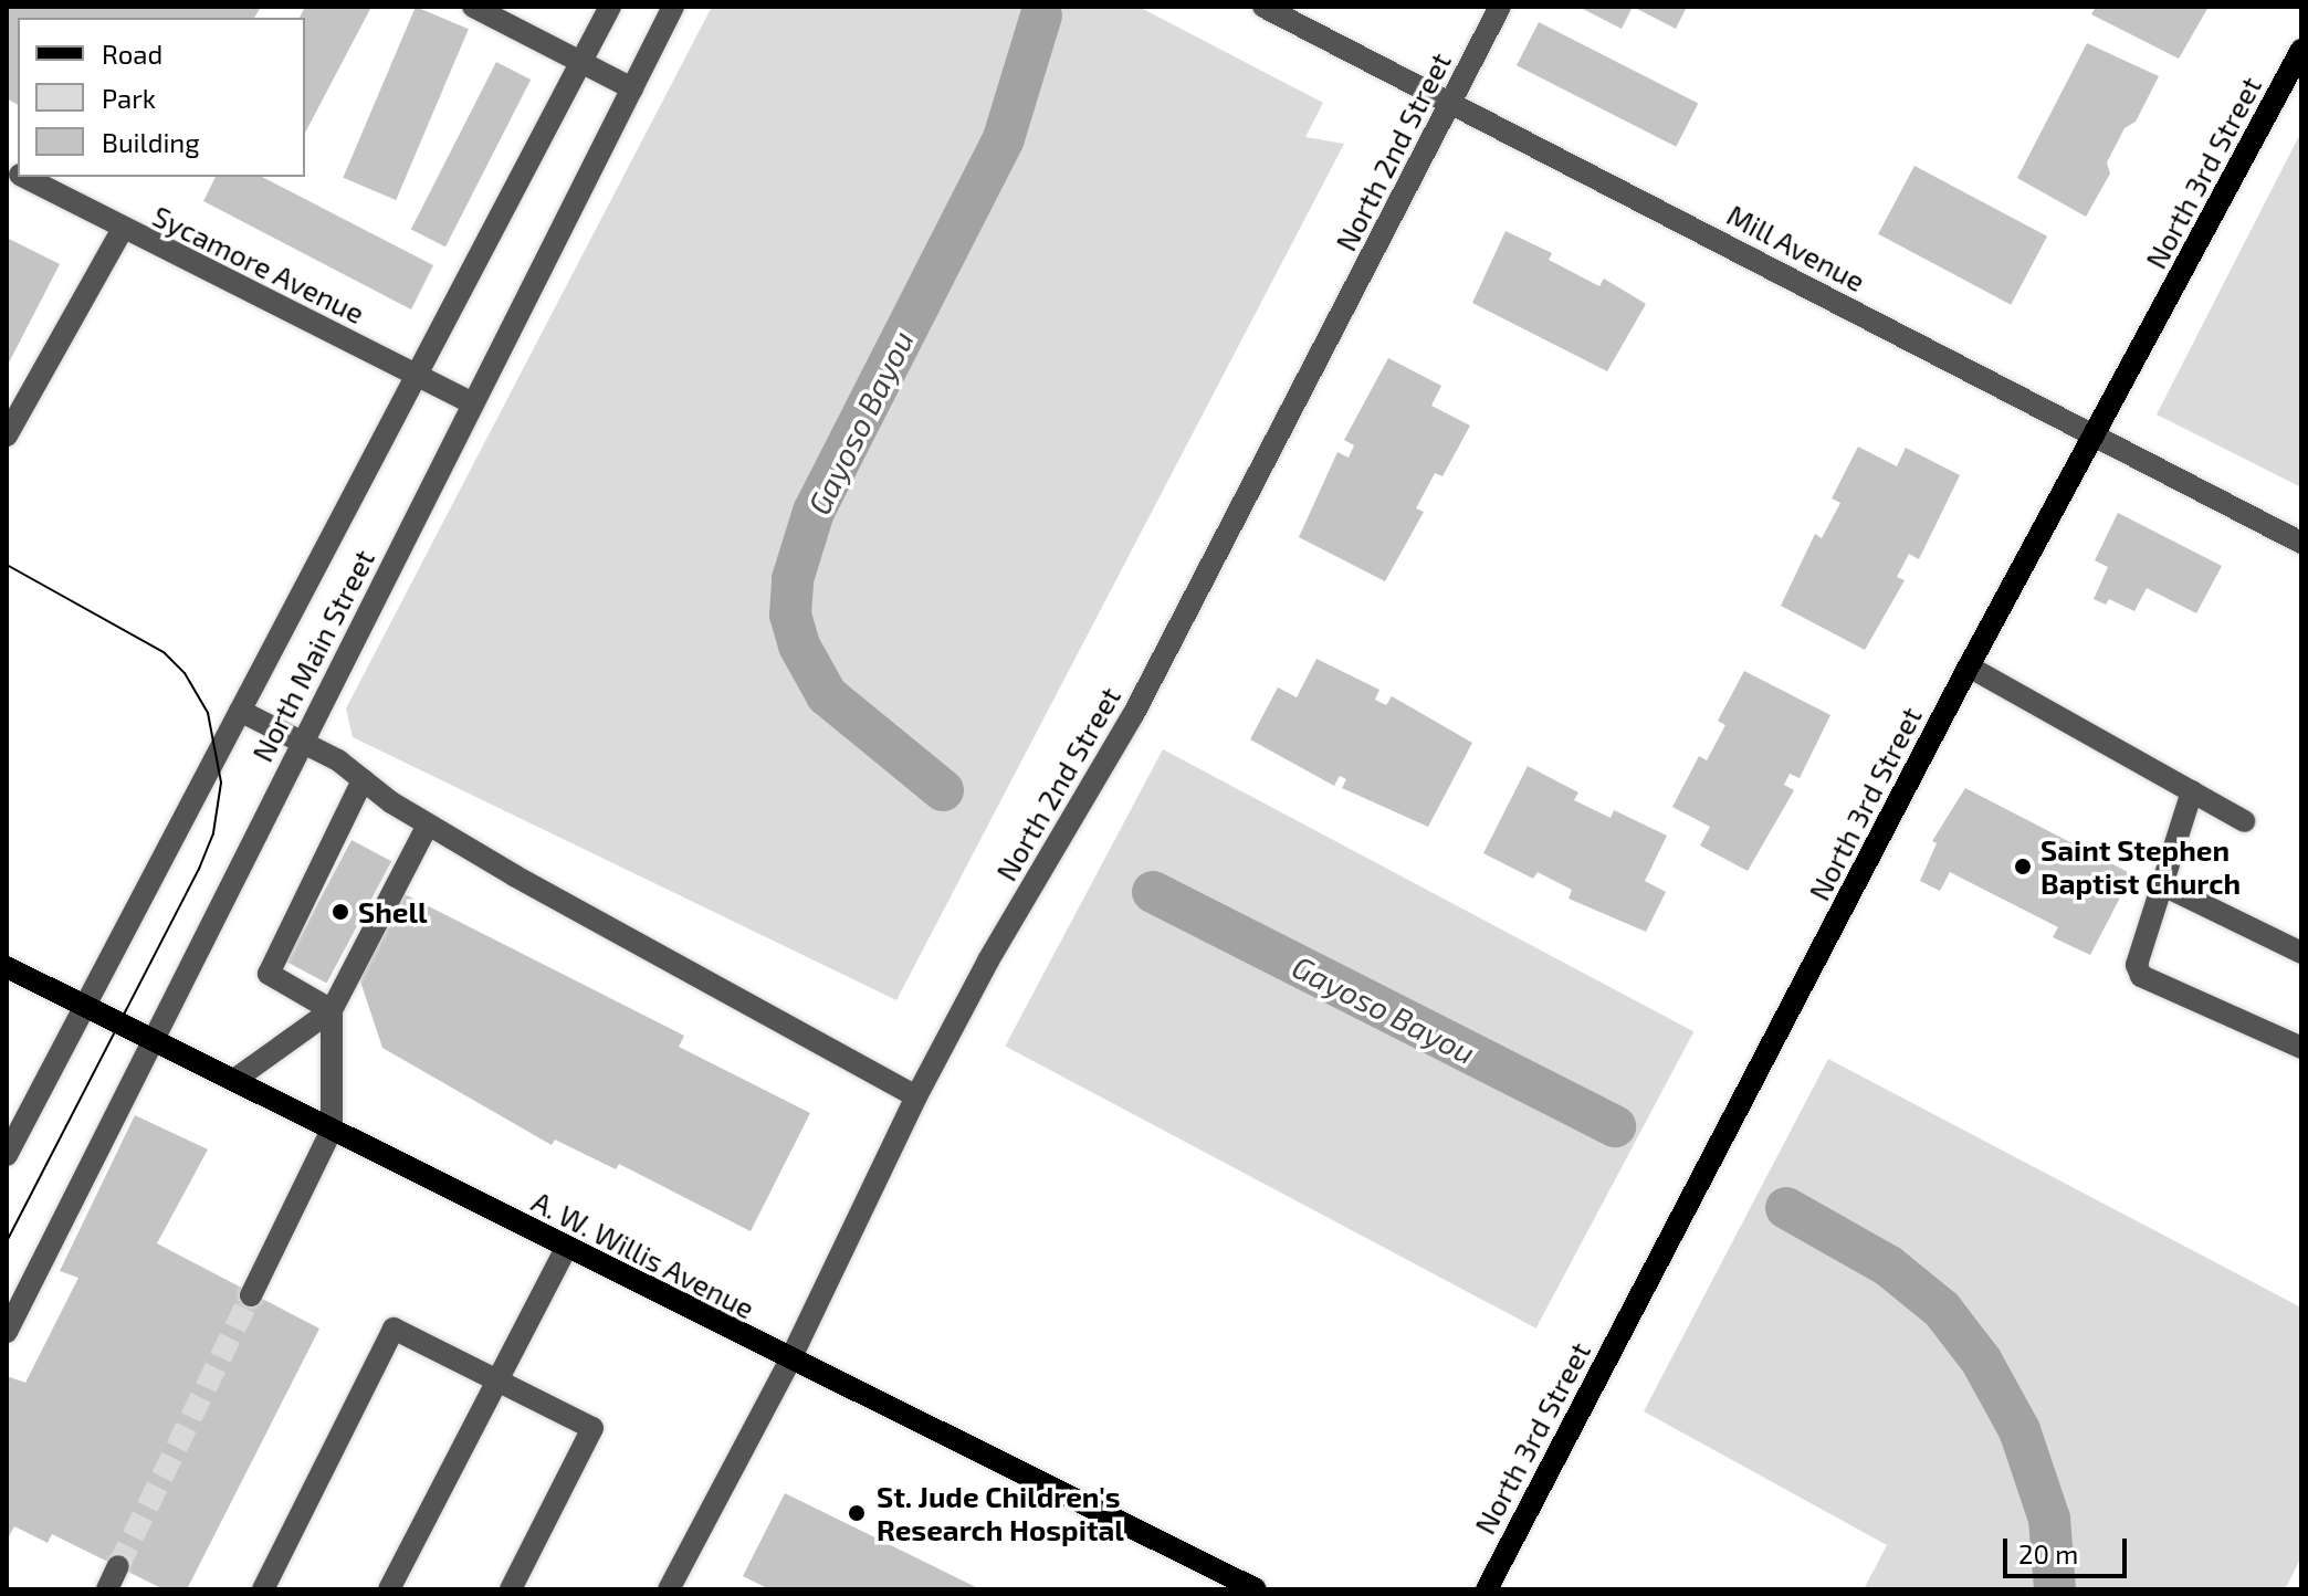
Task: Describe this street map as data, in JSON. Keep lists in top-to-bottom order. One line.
{"streets":{"main road":["North 3rd Street","A. W. Willis Avenue"],"street":["North 2nd Street","Mill Avenue","Sycamore Avenue","North Main Street"]},"crossings":[["North 2nd Street","Mill Avenue"],["North 2nd Street","A. W. Willis Avenue"],["North 3rd Street","Mill Avenue"],["Sycamore Avenue","North Main Street"],["North Main Street","A. W. Willis Avenue"]],"water":["Gayoso Bayou"],"places":["Saint Stephen Baptist Church","Shell","St. Jude Children's Research Hospital"],"legend":["Road","Park","Building"],"scale_bar":"20 m"}
